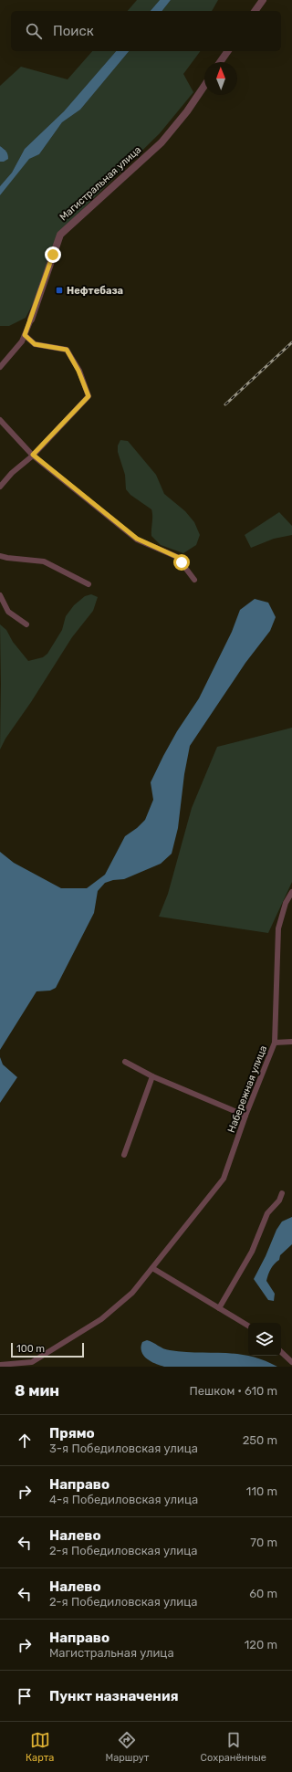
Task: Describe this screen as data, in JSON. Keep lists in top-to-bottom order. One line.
{"streets":{"street":["Магистральная улица","Набережная улица"]},"places":{"transit":["Нефтебаза"]},"scale_bar":"100 m","north":"top","page":{"search":"Поиск","scale":"100 m","heading":["8 мин","Пешком · 610 m"],"list":[["Прямо","3-я Победиловская улица","250 m"],["Направо","4-я Победиловская улица","110 m"],["Налево","2-я Победиловская улица","70 m"],["Налево","2-я Победиловская улица","60 m"],["Направо","Магистральная улица","120 m"],"Пункт назначения"],"nav":["Карта","Маршрут","Сохранённые"]}}
